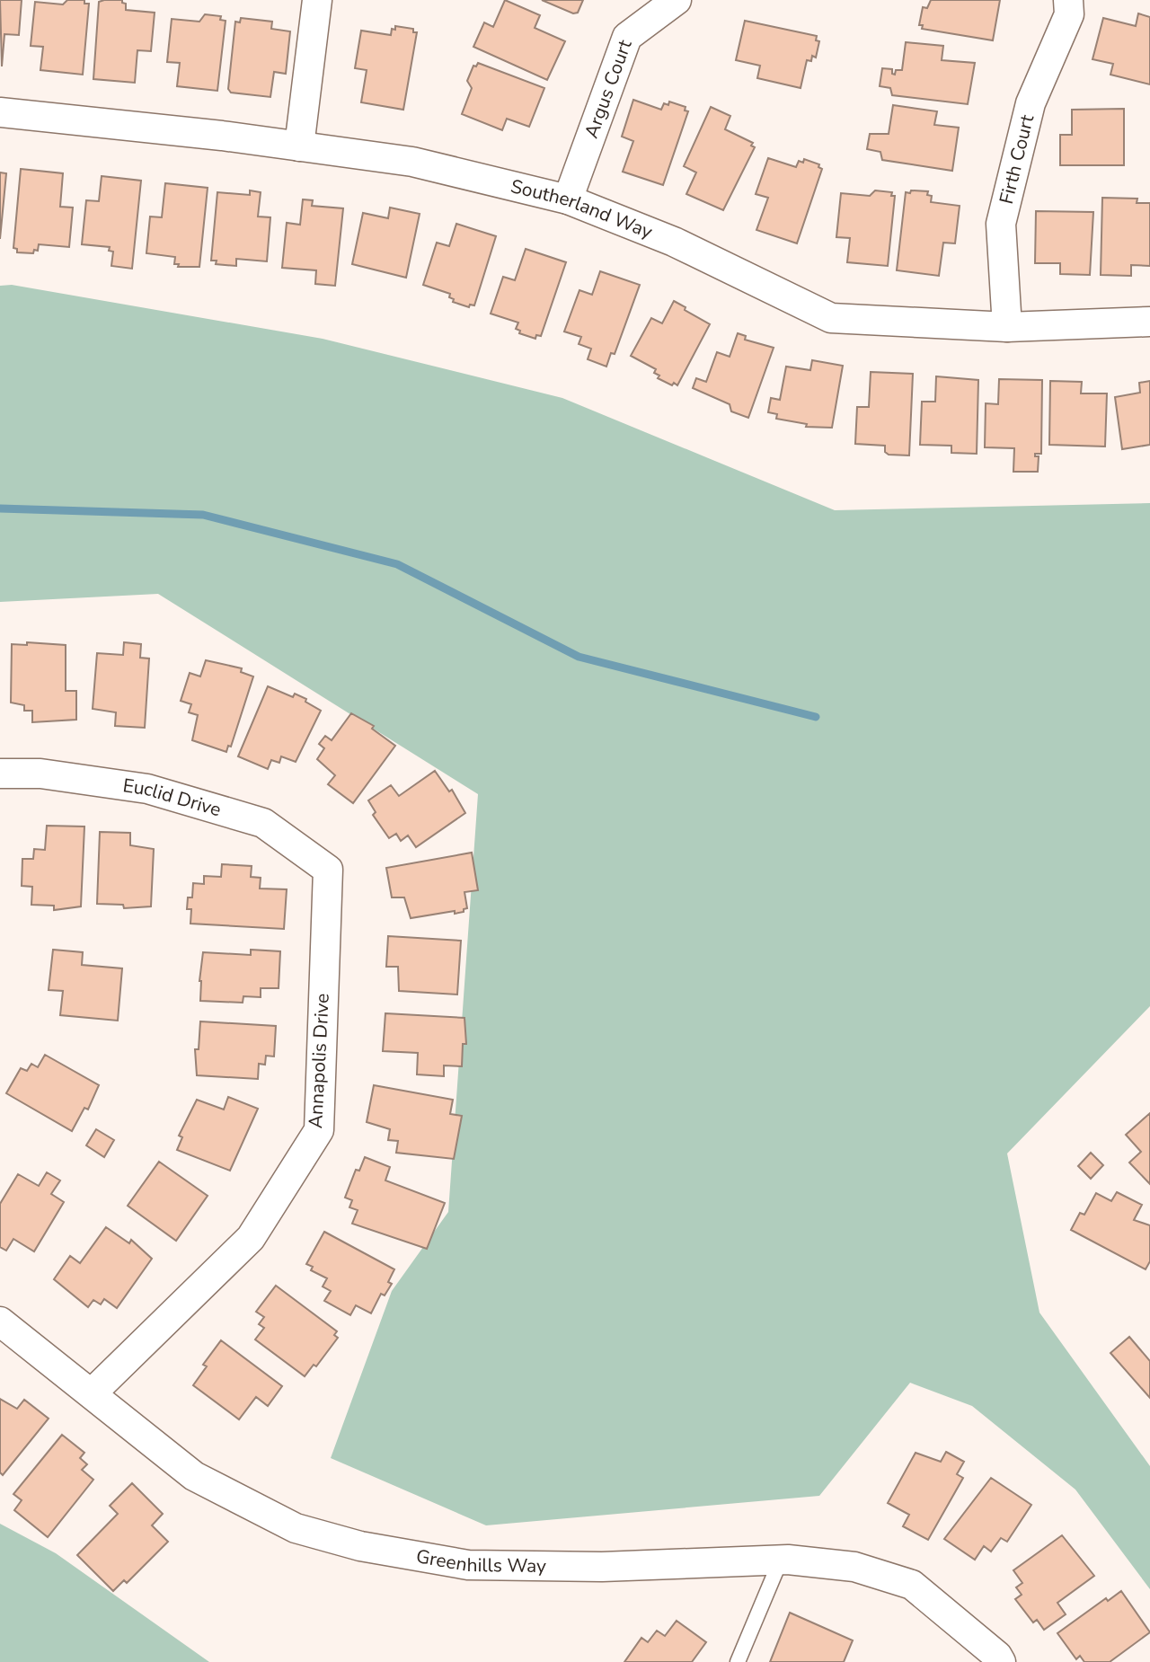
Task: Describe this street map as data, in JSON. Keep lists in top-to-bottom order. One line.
{"streets":{"street":["Argus Court","Firth Court","Southerland Way","Euclid Drive","Annapolis Drive","Greenhills Way"]},"crossings":[["Argus Court","Southerland Way"],["Firth Court","Southerland Way"],["Euclid Drive","Annapolis Drive"],["Annapolis Drive","Greenhills Way"]]}
